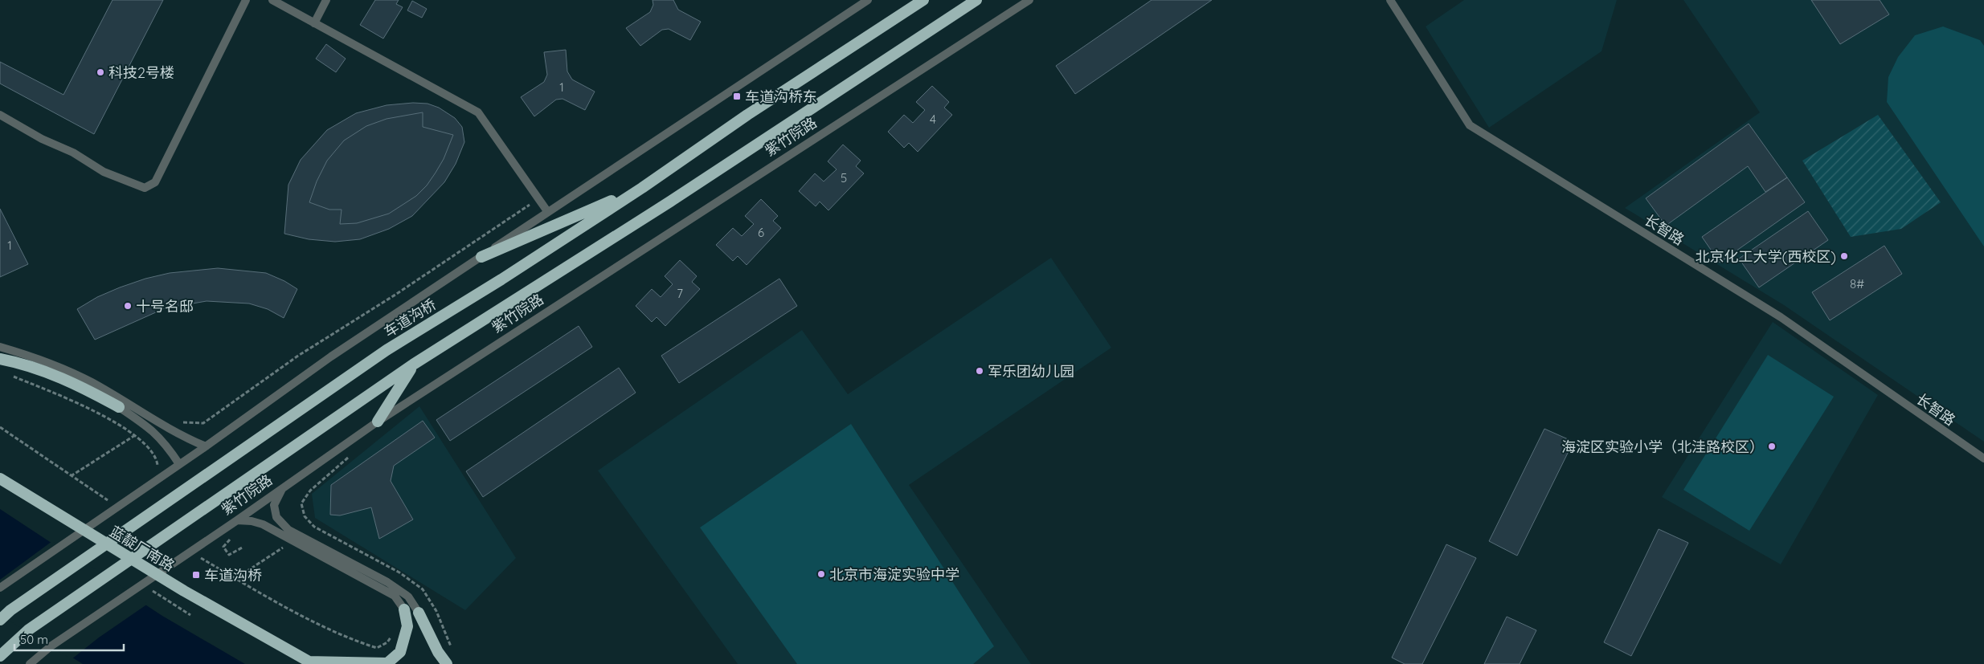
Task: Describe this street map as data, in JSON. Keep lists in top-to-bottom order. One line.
{"streets":{"highway":["紫竹院路","车道沟桥","蓝靛厂南路"],"street":["长智路"]},"places":{"other":["科技2号楼","北京化工大学(西校区)","十号名邸","军乐团幼儿园","海淀区实验小学（北洼路校区）","北京市海淀实验中学"],"transit":["车道沟桥东","车道沟桥"]},"house_numbers":["1","4","5","6","1","8#","7"],"scale_bar":"50 m"}
